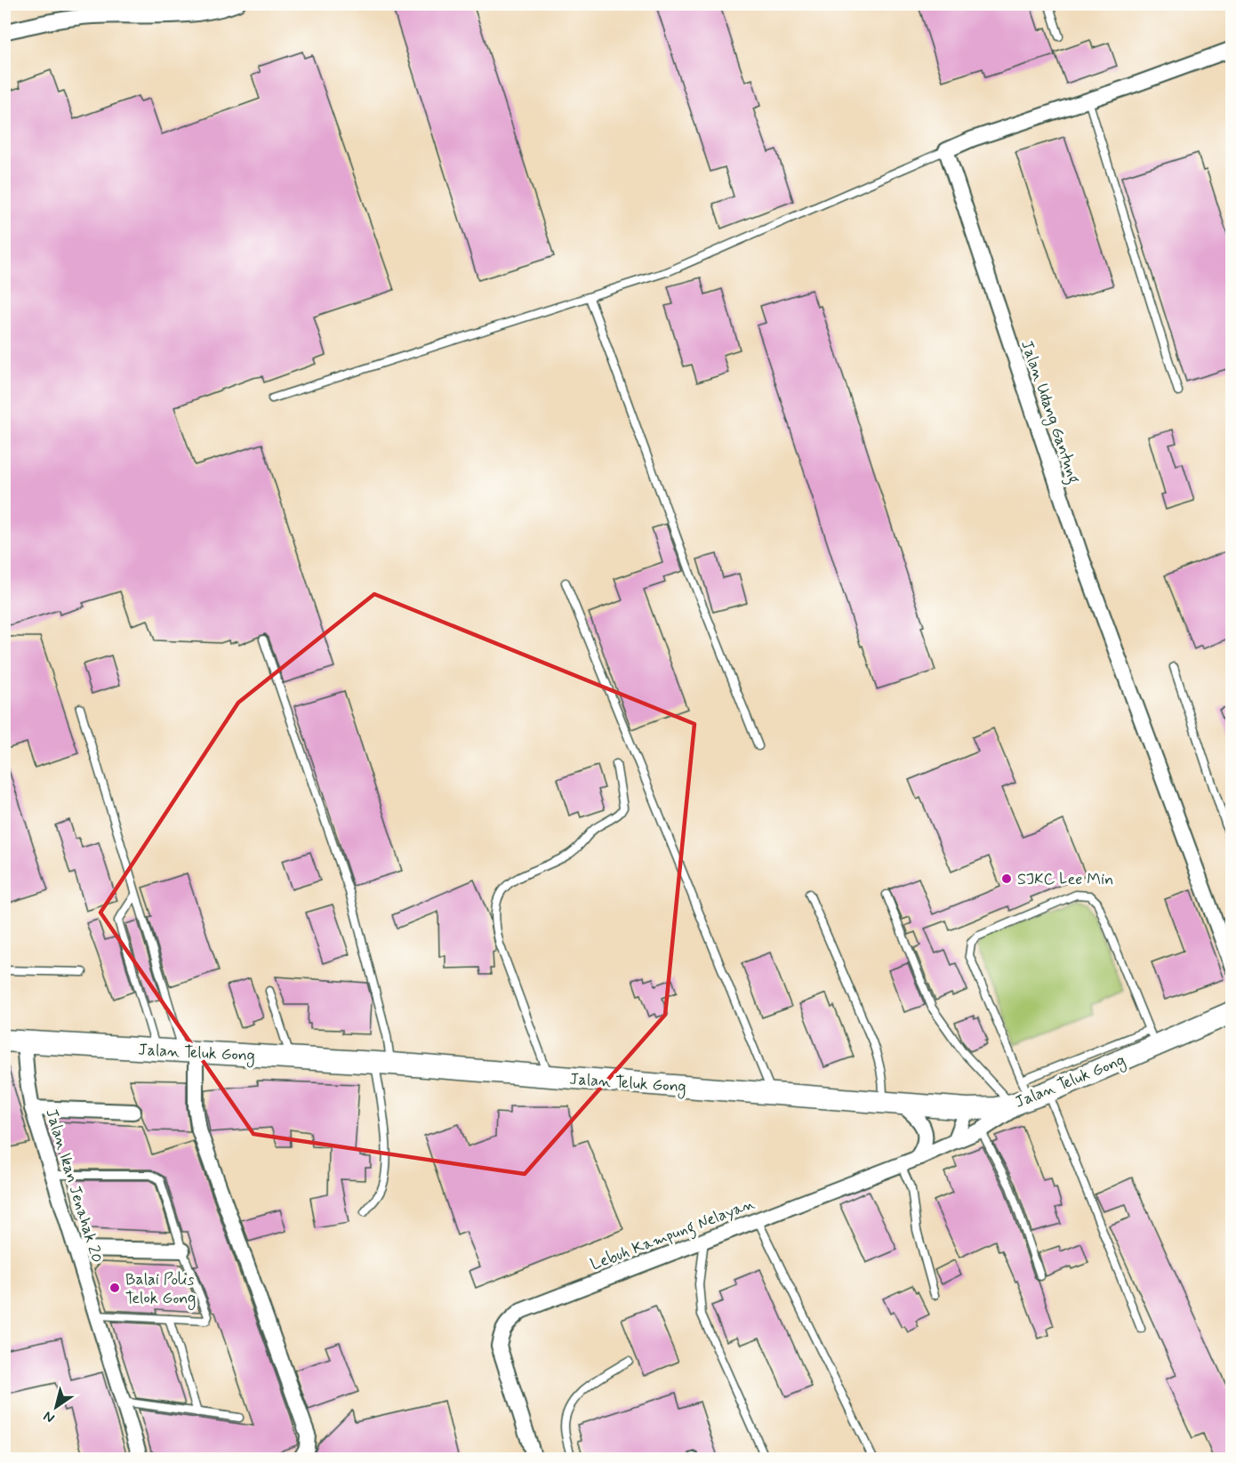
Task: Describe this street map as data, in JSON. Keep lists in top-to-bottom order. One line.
{"streets":{"street":["Jalan Udang Gantung","Jalan Teluk Gong","Jalan Ikan Jenahak 20","Lebuh Kampung Nelayan"]},"crossings":[["Jalan Teluk Gong","Jalan Ikan Jenahak 20"],["Jalan Teluk Gong","Lebuh Kampung Nelayan"]],"places":["SJKC Lee Min","Balai Polis Telok Gong"],"north":"bottom left"}
